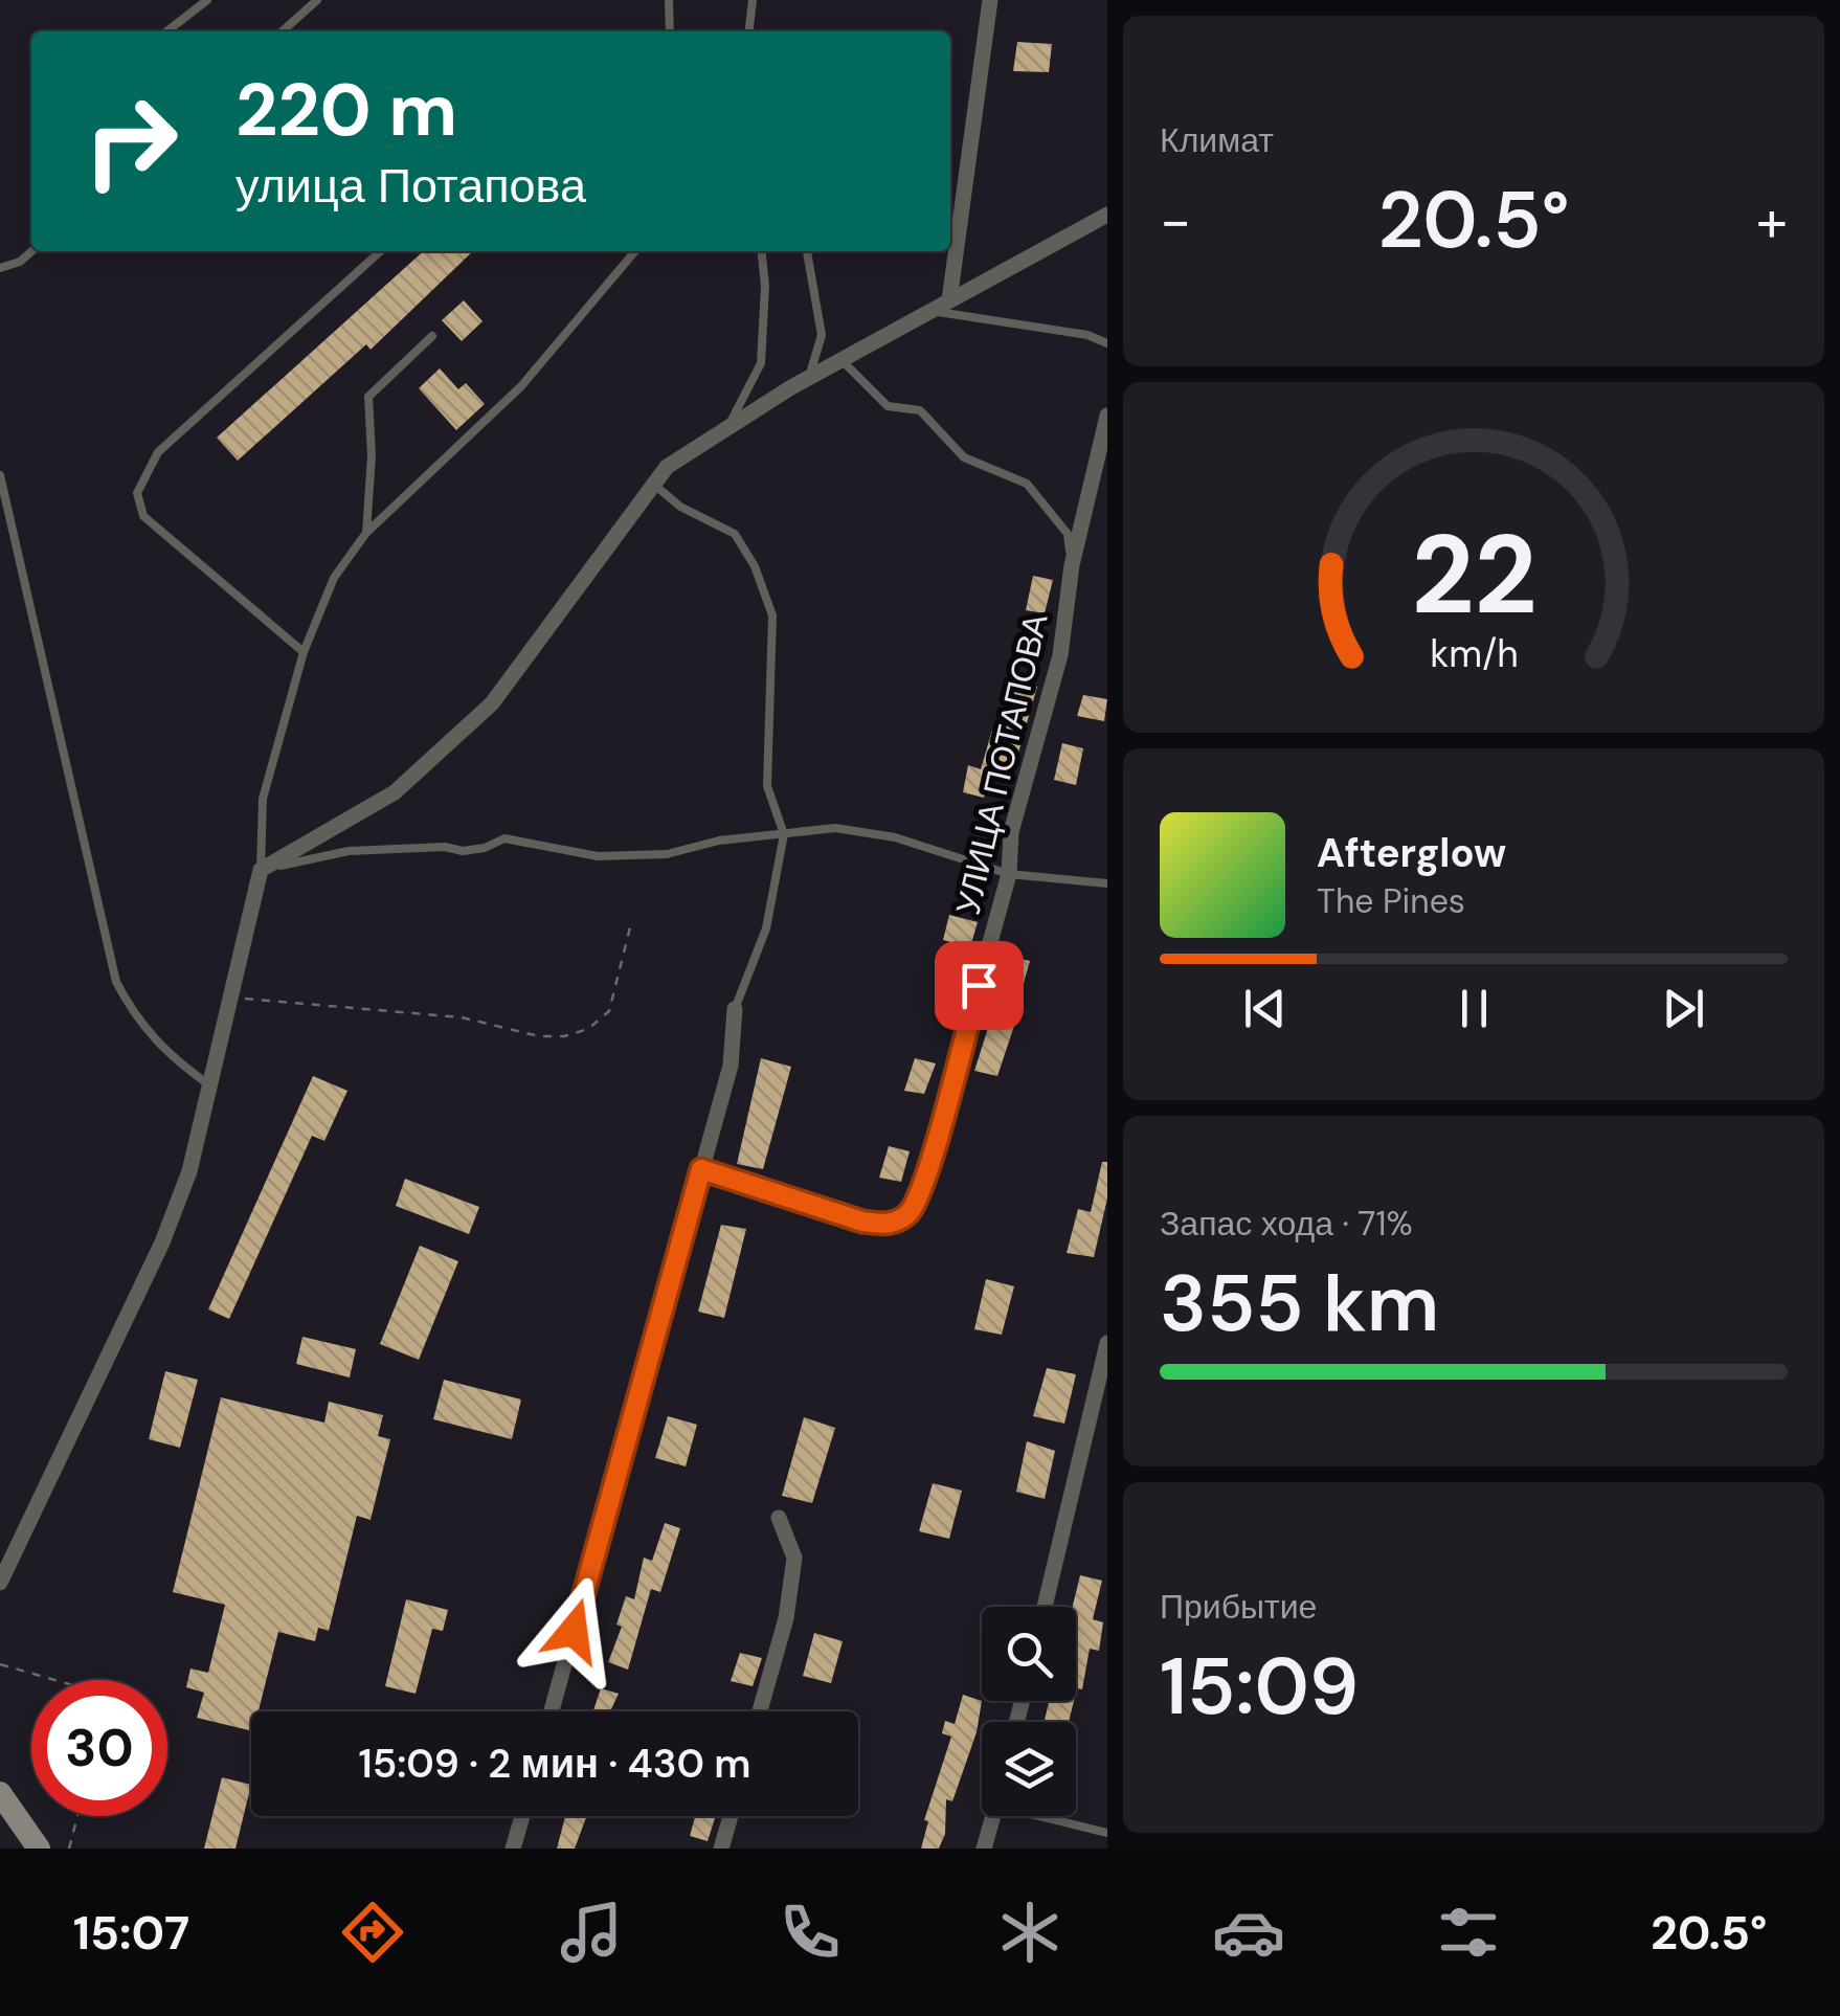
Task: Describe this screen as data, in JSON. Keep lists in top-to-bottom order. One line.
{"streets":{"street":["УЛИЦА ПОТАПОВА"]},"page":{"tile":["Климат",["Запас хода · 71%","355 km"],["Прибытие","15:09"]],"turn":["220 m","улица Потапова"],"heat":["−","20.5°","+"],"song":["Afterglow","The Pines"],"limit":"30","trip":"15:09 · 2 мин · 430 m","tabs":["15:07","20.5°"],"gauge":["22","km/h"]}}
